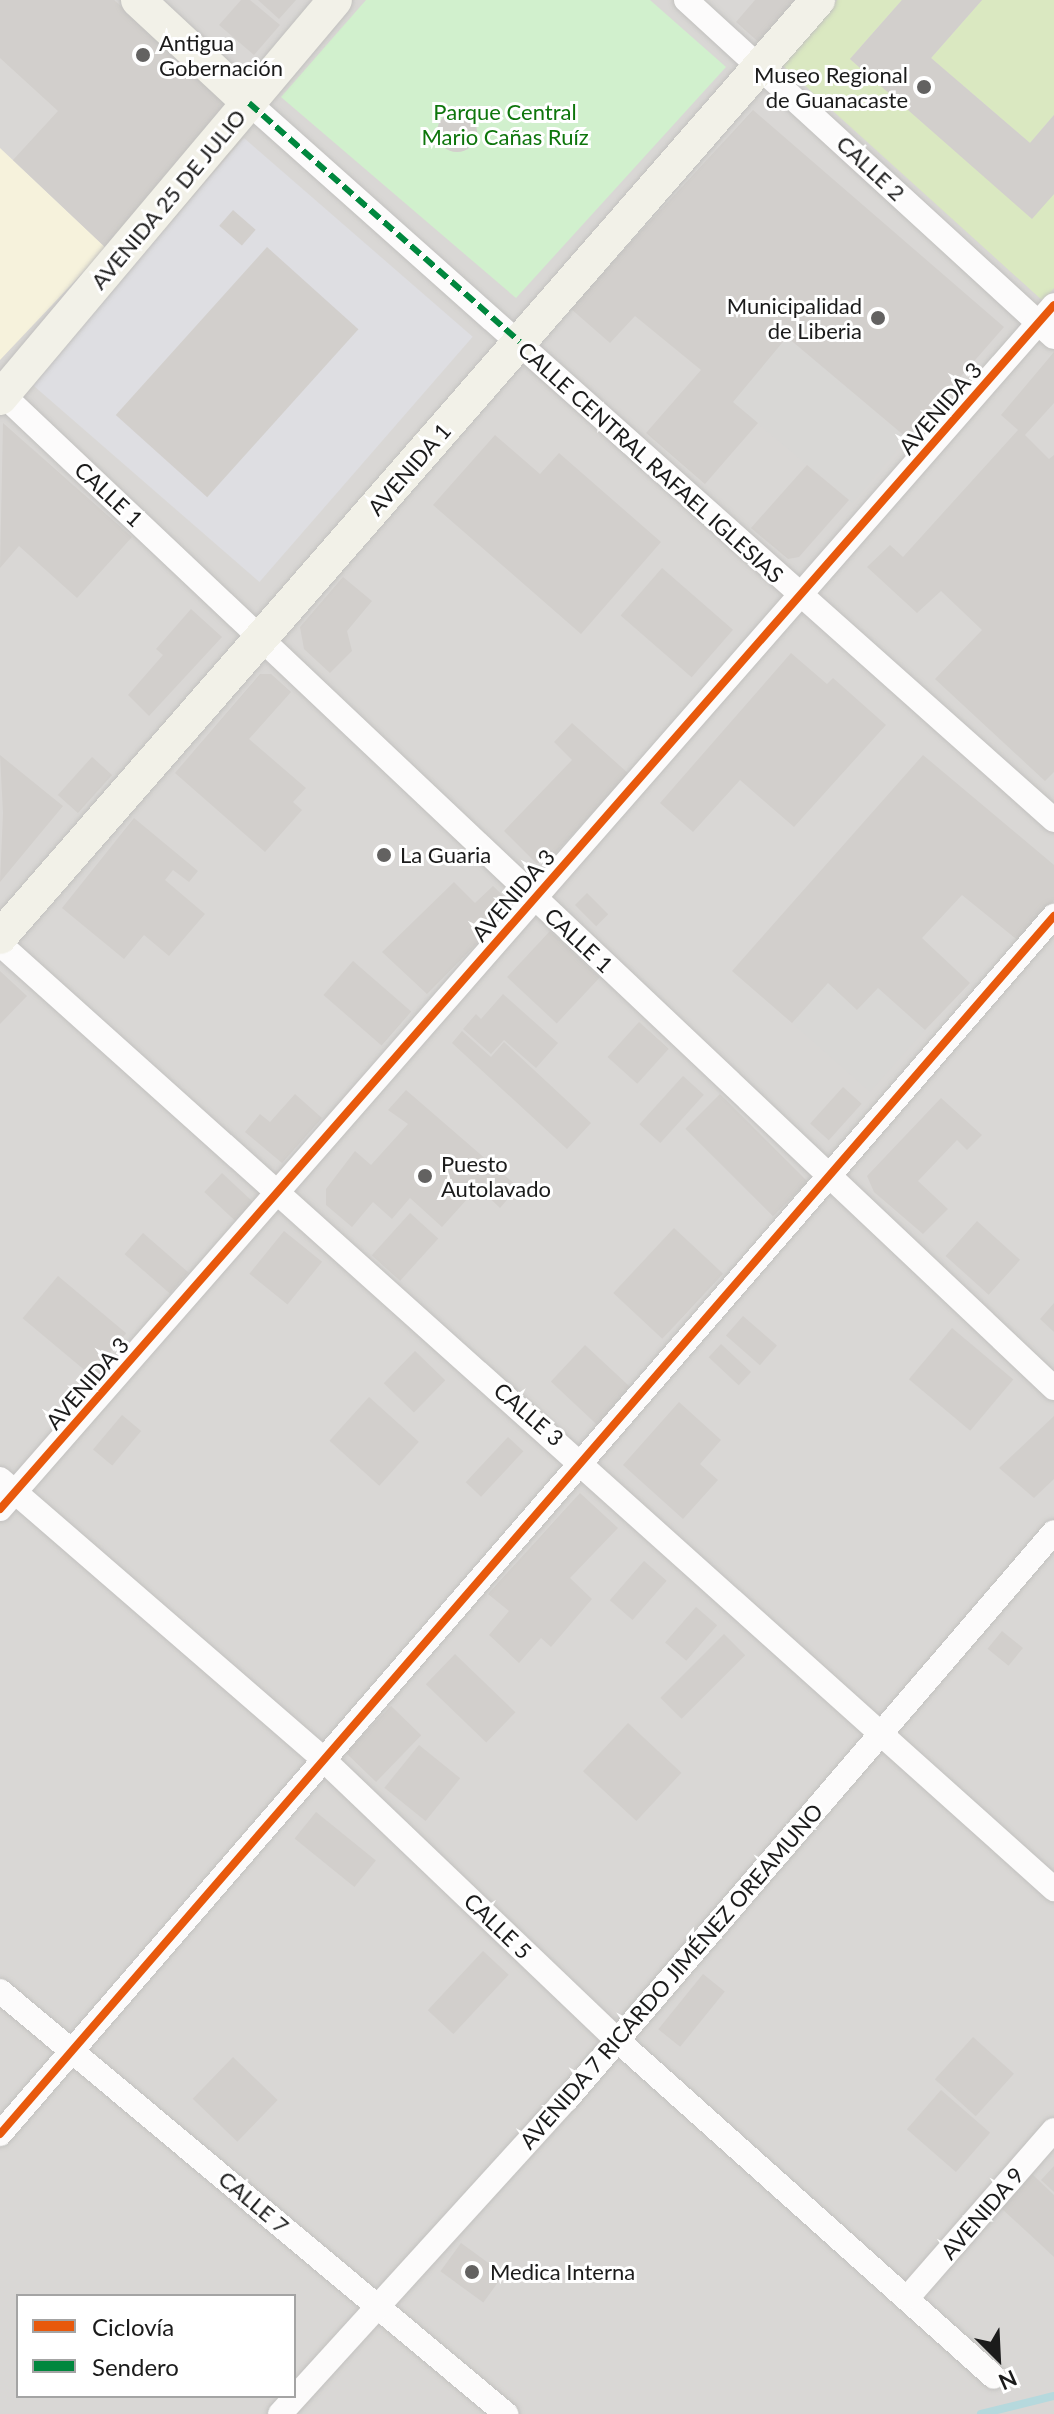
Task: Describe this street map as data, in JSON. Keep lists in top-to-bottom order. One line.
{"streets":{"street":["CALLE 2","AVENIDA 25 DE JULIO","AVENIDA 3","CALLE CENTRAL RAFAEL IGLESIAS","AVENIDA 1","CALLE 1","CALLE 3","CALLE 5","AVENIDA 7 RICARDO JIMÉNEZ OREAMUNO","CALLE 7","AVENIDA 9"]},"crossings":[["CALLE 2","AVENIDA 3"],["CALLE 2","AVENIDA 1"],["AVENIDA 25 DE JULIO","CALLE CENTRAL RAFAEL IGLESIAS"],["AVENIDA 25 DE JULIO","CALLE 1"],["AVENIDA 3","CALLE CENTRAL RAFAEL IGLESIAS"],["AVENIDA 3","CALLE 1"],["AVENIDA 3","CALLE 3"],["AVENIDA 3","CALLE 5"],["CALLE CENTRAL RAFAEL IGLESIAS","AVENIDA 1"],["AVENIDA 1","CALLE 1"],["CALLE 3","AVENIDA 7 RICARDO JIMÉNEZ OREAMUNO"],["CALLE 5","AVENIDA 7 RICARDO JIMÉNEZ OREAMUNO"],["CALLE 5","AVENIDA 9"],["AVENIDA 7 RICARDO JIMÉNEZ OREAMUNO","CALLE 7"]],"parks":["Parque Central Mario Cañas Ruíz"],"places":["Antigua Gobernación","Museo Regional de Guanacaste","Municipalidad de Liberia","La Guaria","Puesto Autolavado","Medica Interna"],"legend":["Ciclovía","Sendero"],"north":"bottom right"}
